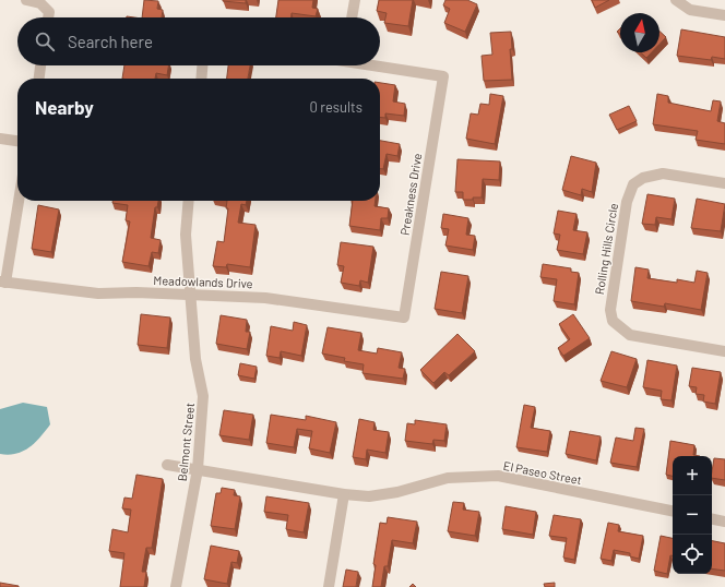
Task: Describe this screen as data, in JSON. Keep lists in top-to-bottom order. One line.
{"streets":{"street":["Preakness Drive","Rolling Hills Circle","Meadowlands Drive","Belmont Street","El Paseo Street"]},"crossings":[["Preakness Drive","Meadowlands Drive"],["Meadowlands Drive","Belmont Street"],["Belmont Street","El Paseo Street"]],"north":"top","page":{"search":"Search here","heading":["Nearby","0 results"],"map_buttons":["+","−"]}}
